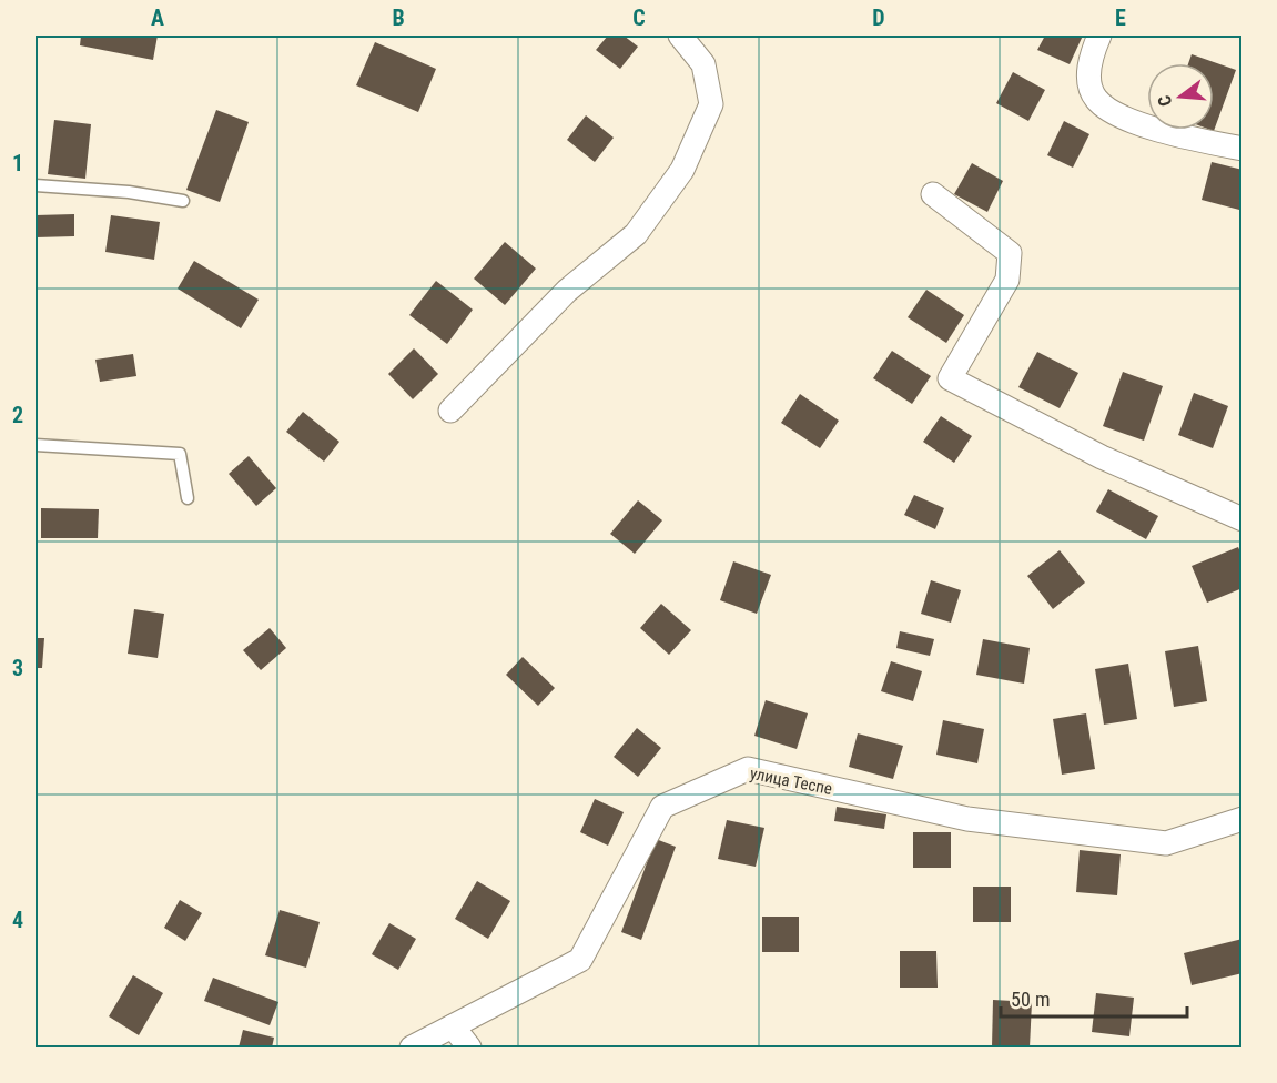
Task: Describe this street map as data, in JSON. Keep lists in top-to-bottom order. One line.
{"streets":{"street":["улица Теспе"]},"scale_bar":"50 m","north":"left","grid":{"columns":["A","B","C","D","E"],"rows":["1","2","3","4"]}}
